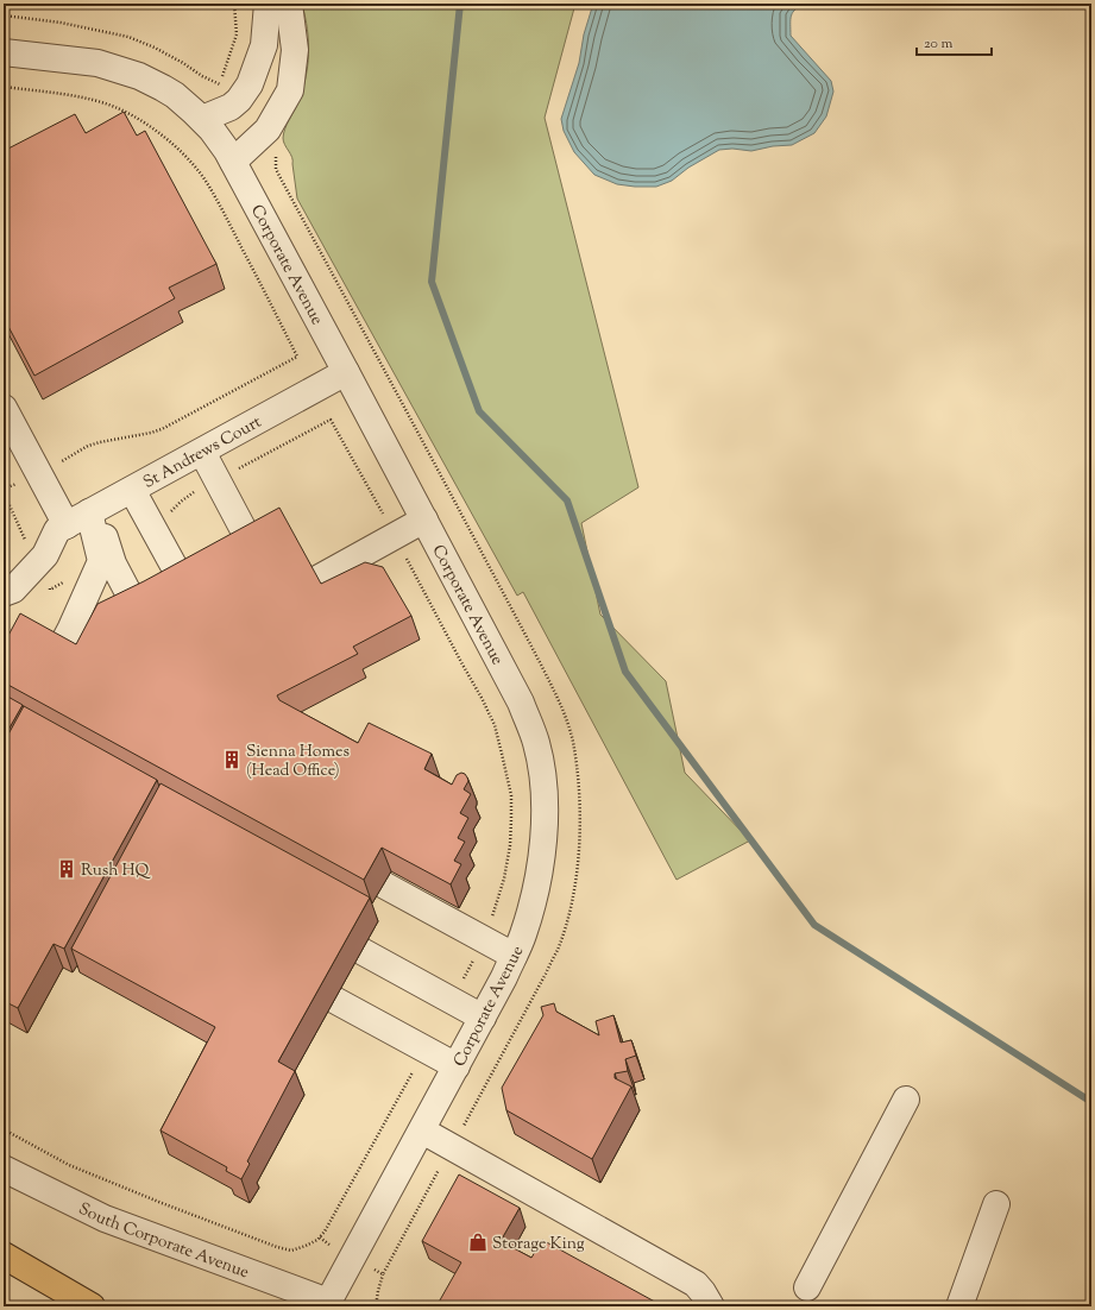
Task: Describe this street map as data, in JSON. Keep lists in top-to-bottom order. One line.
{"streets":{"street":["Corporate Avenue","St Andrews Court","South Corporate Avenue"]},"crossings":[["Corporate Avenue","St Andrews Court"],["Corporate Avenue","South Corporate Avenue"]],"places":{"building":["Sienna Homes (Head Office)","Rush HQ"],"shop":["Storage King"]},"scale_bar":"20 m"}
